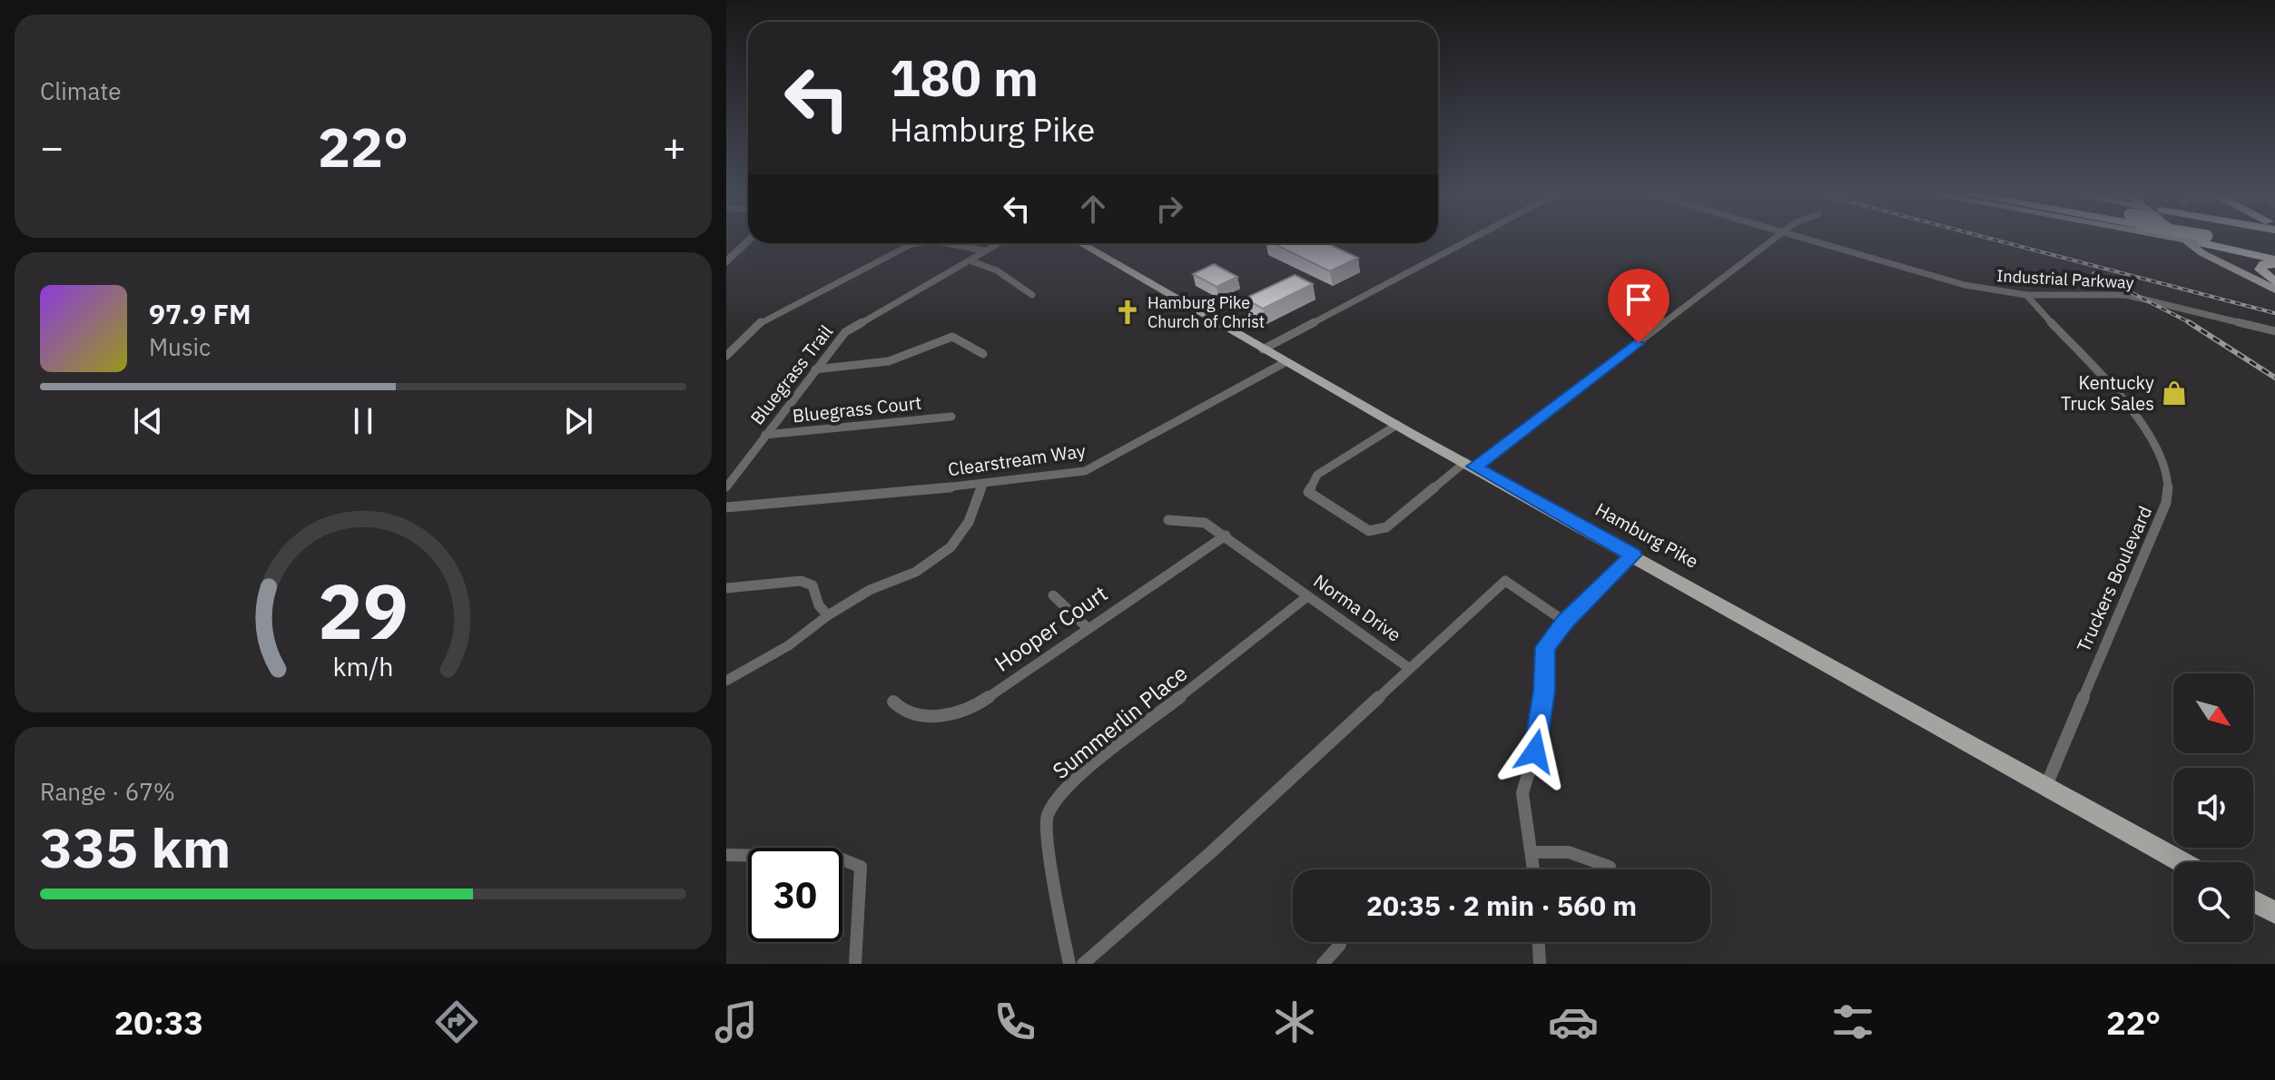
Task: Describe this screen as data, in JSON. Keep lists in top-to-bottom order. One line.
{"streets":{"main road":["Hamburg Pike"],"street":["Industrial Parkway","Bluegrass Trail","Bluegrass Court","Clearstream Way","Truckers Boulevard","Norma Drive","Hooper Court","Summerlin Place"]},"crossings":[["Industrial Parkway","Truckers Boulevard"],["Bluegrass Trail","Bluegrass Court"],["Clearstream Way","Hamburg Pike"],["Hamburg Pike","Truckers Boulevard"],["Norma Drive","Hooper Court"],["Norma Drive","Summerlin Place"]],"places":{"church":["Hamburg Pike Church of Christ"],"shop":["Kentucky Truck Sales"]},"north":"bottom right","page":{"tile":["Climate",["Range · 67%","335 km"]],"turn":["180 m","Hamburg Pike"],"heat":["−","22°","+"],"song":["97.9 FM","Music"],"limit":"30","trip":"20:35 · 2 min · 560 m","tabs":["20:33","22°"],"gauge":["29","km/h"]}}
